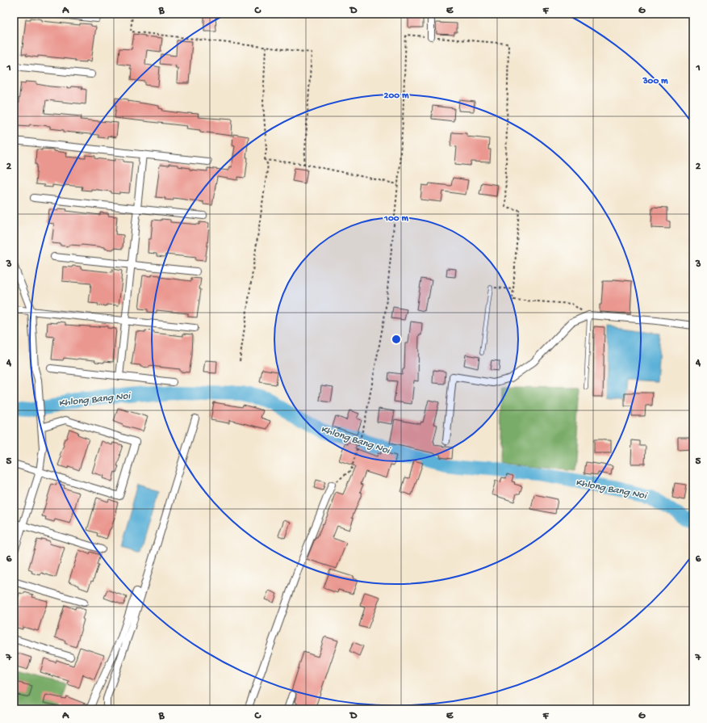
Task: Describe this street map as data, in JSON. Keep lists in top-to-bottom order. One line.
{"water":["Khlong Bang Noi"],"grid":{"columns":["A","B","C","D","E","F","G"],"rows":["1","2","3","4","5","6","7"]},"rings":["300 m","200 m","100 m"]}
